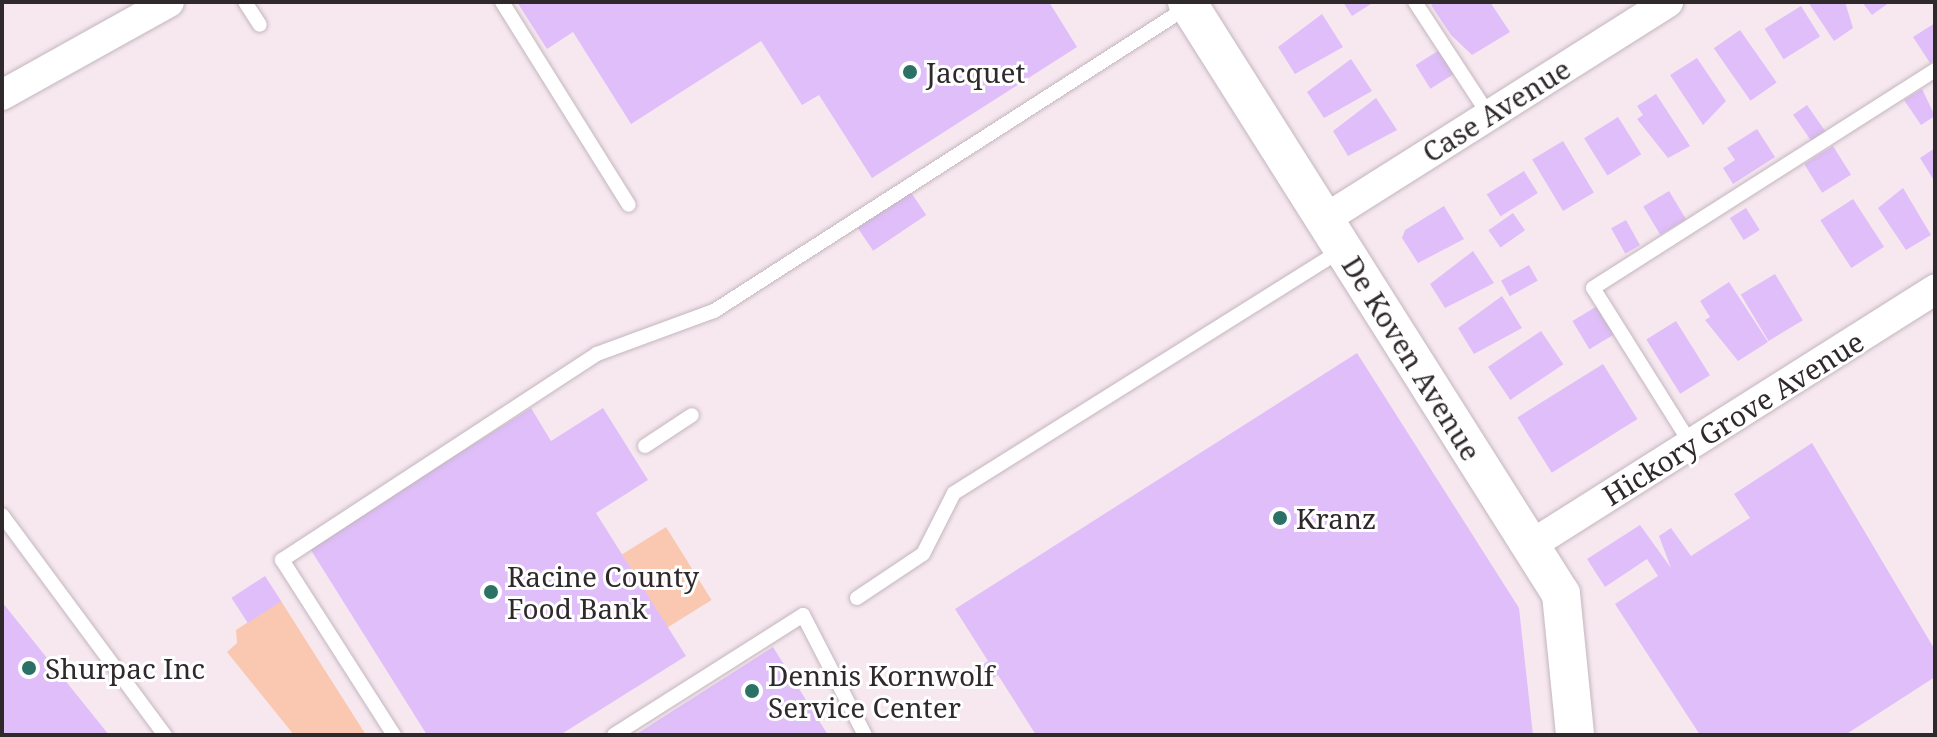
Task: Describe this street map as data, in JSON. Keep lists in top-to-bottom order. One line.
{"streets":{"street":["Case Avenue","De Koven Avenue","Hickory Grove Avenue"]},"crossings":[["Case Avenue","De Koven Avenue"],["De Koven Avenue","Hickory Grove Avenue"]],"places":["Jacquet","Kranz","Racine County Food Bank","Shurpac Inc","Dennis Kornwolf Service Center"]}
